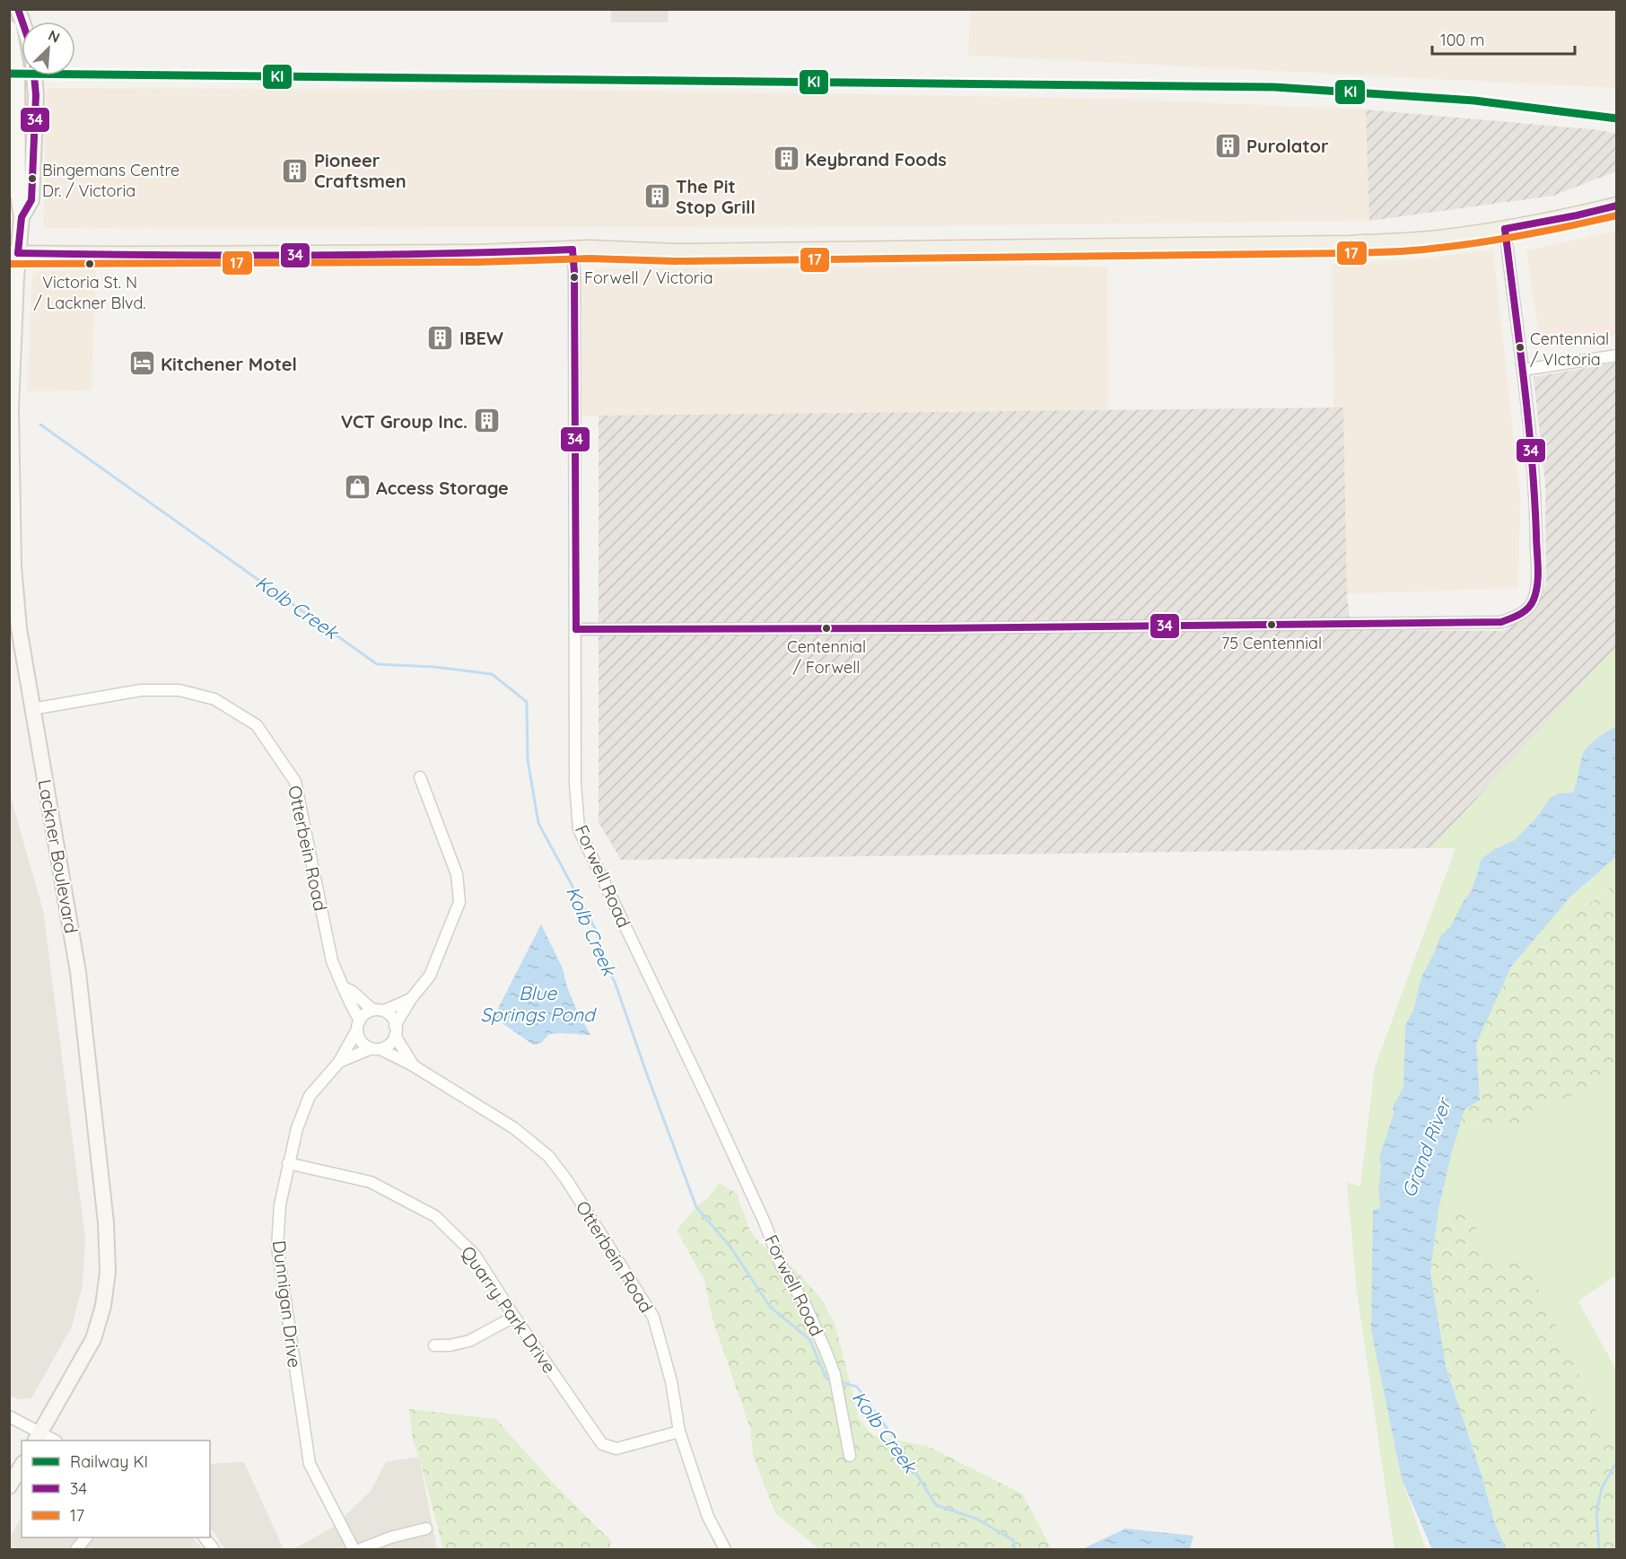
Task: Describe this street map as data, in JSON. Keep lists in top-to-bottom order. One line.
{"streets":{"main road":["Lackner Boulevard"],"street":["Otterbein Road","Forwell Road","Dunnigan Drive","Quarry Park Drive"]},"crossings":[["Otterbein Road","Lackner Boulevard"],["Otterbein Road","Dunnigan Drive"],["Otterbein Road","Quarry Park Drive"],["Dunnigan Drive","Quarry Park Drive"]],"water":["Kolb Creek","Blue Springs Pond","Grand River"],"places":{"building":["Purolator","Keybrand Foods","Pioneer Craftsmen","The Pit Stop Grill","IBEW","VCT Group Inc."],"other":["Bingemans Centre Dr. / Victoria","Victoria St. N / Lackner Blvd.","Forwell / Victoria","Centennial / VIctoria","75 Centennial","Centennial / Forwell"],"hotel":["Kitchener Motel"],"shop":["Access Storage"]},"lines":["transit line 34","rail line KI","transit line 17"],"legend":["Railway KI","34","17"],"scale_bar":"100 m","north":"top right"}
